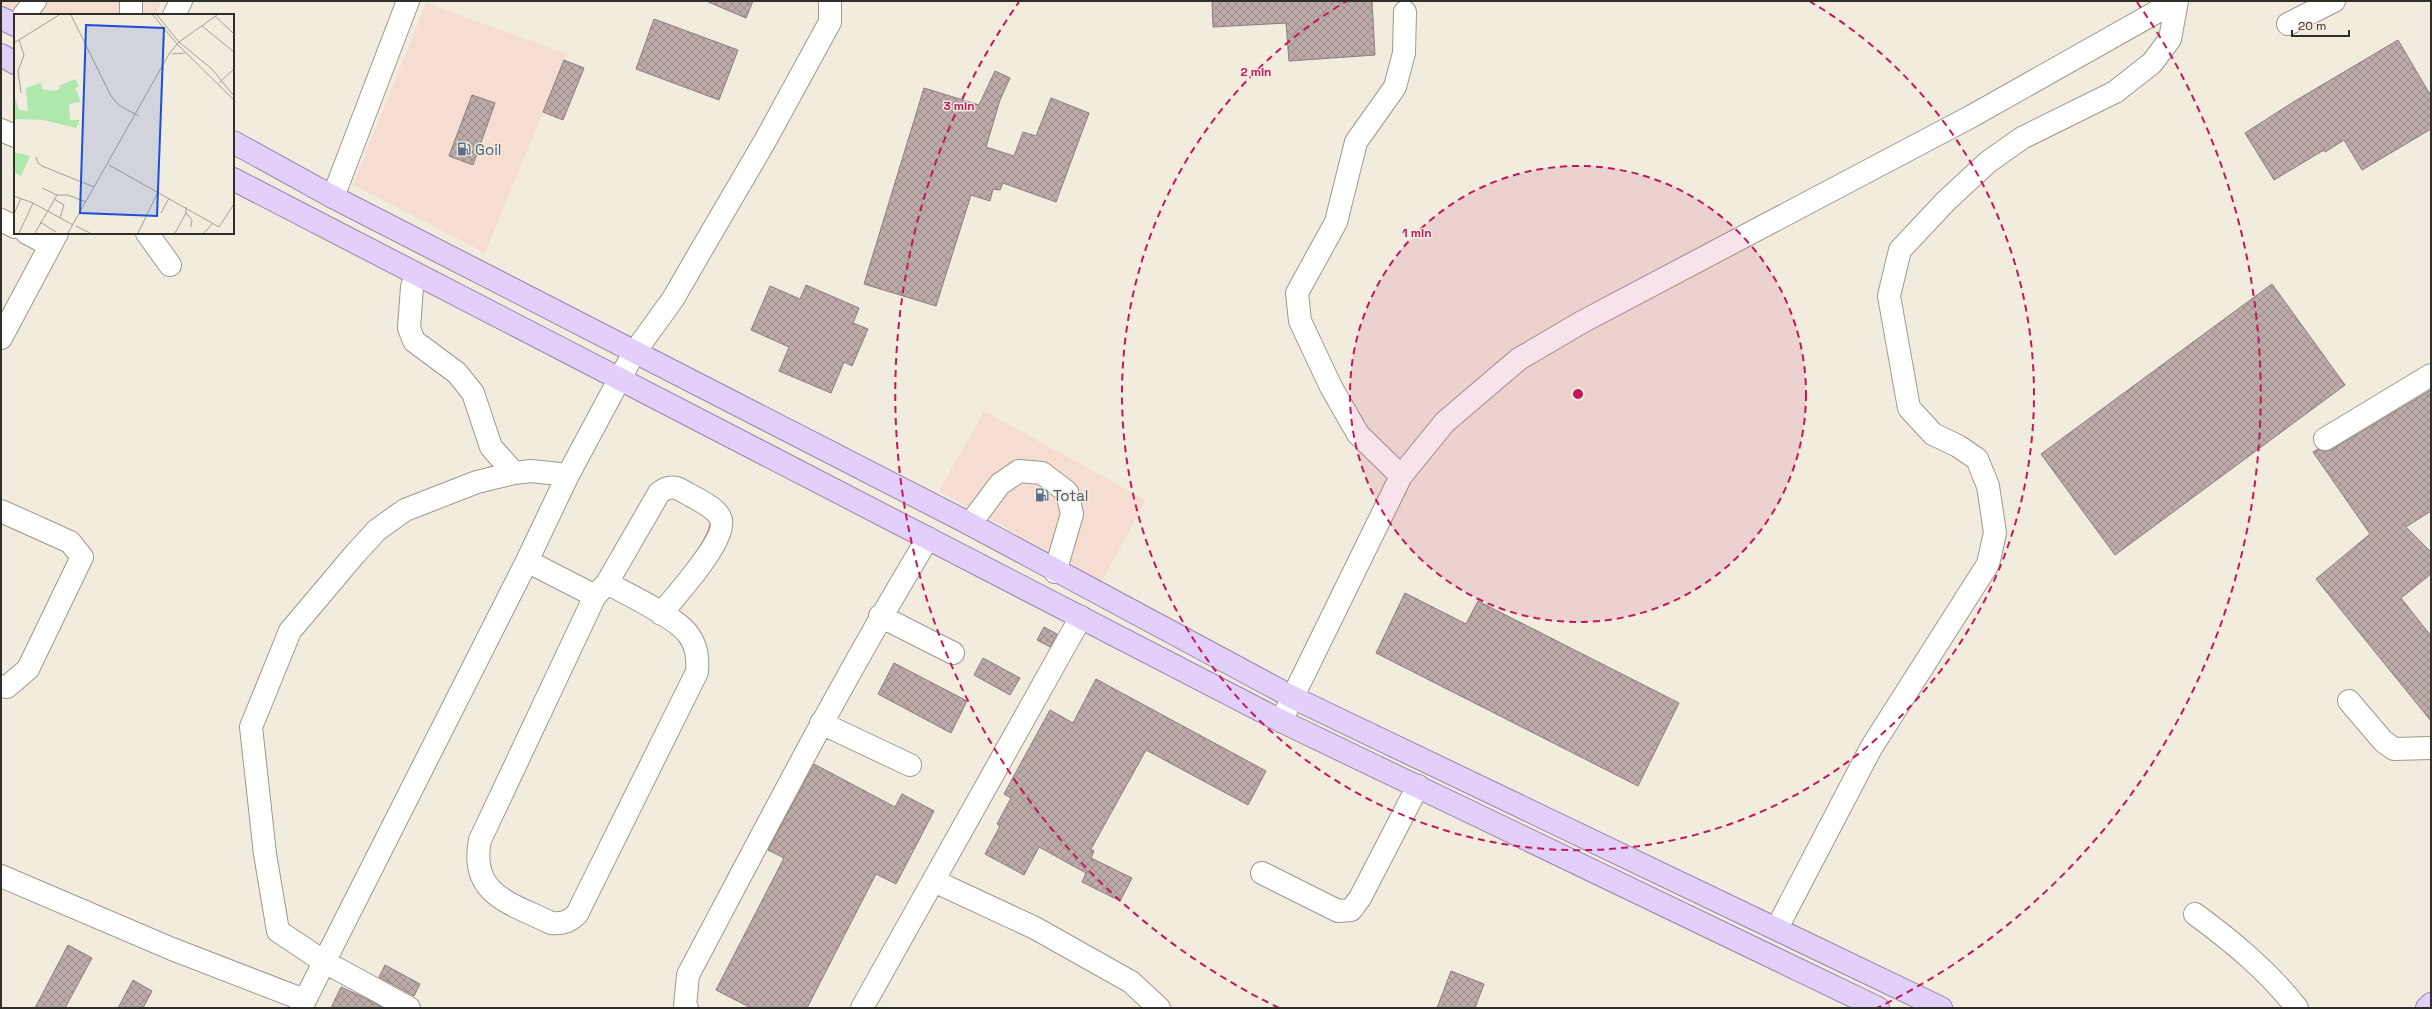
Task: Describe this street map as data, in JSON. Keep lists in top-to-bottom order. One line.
{"places":{"fuel station":["Goil","Total"]},"scale_bar":"20 m","rings":["2 min","3 min","1 min"]}
